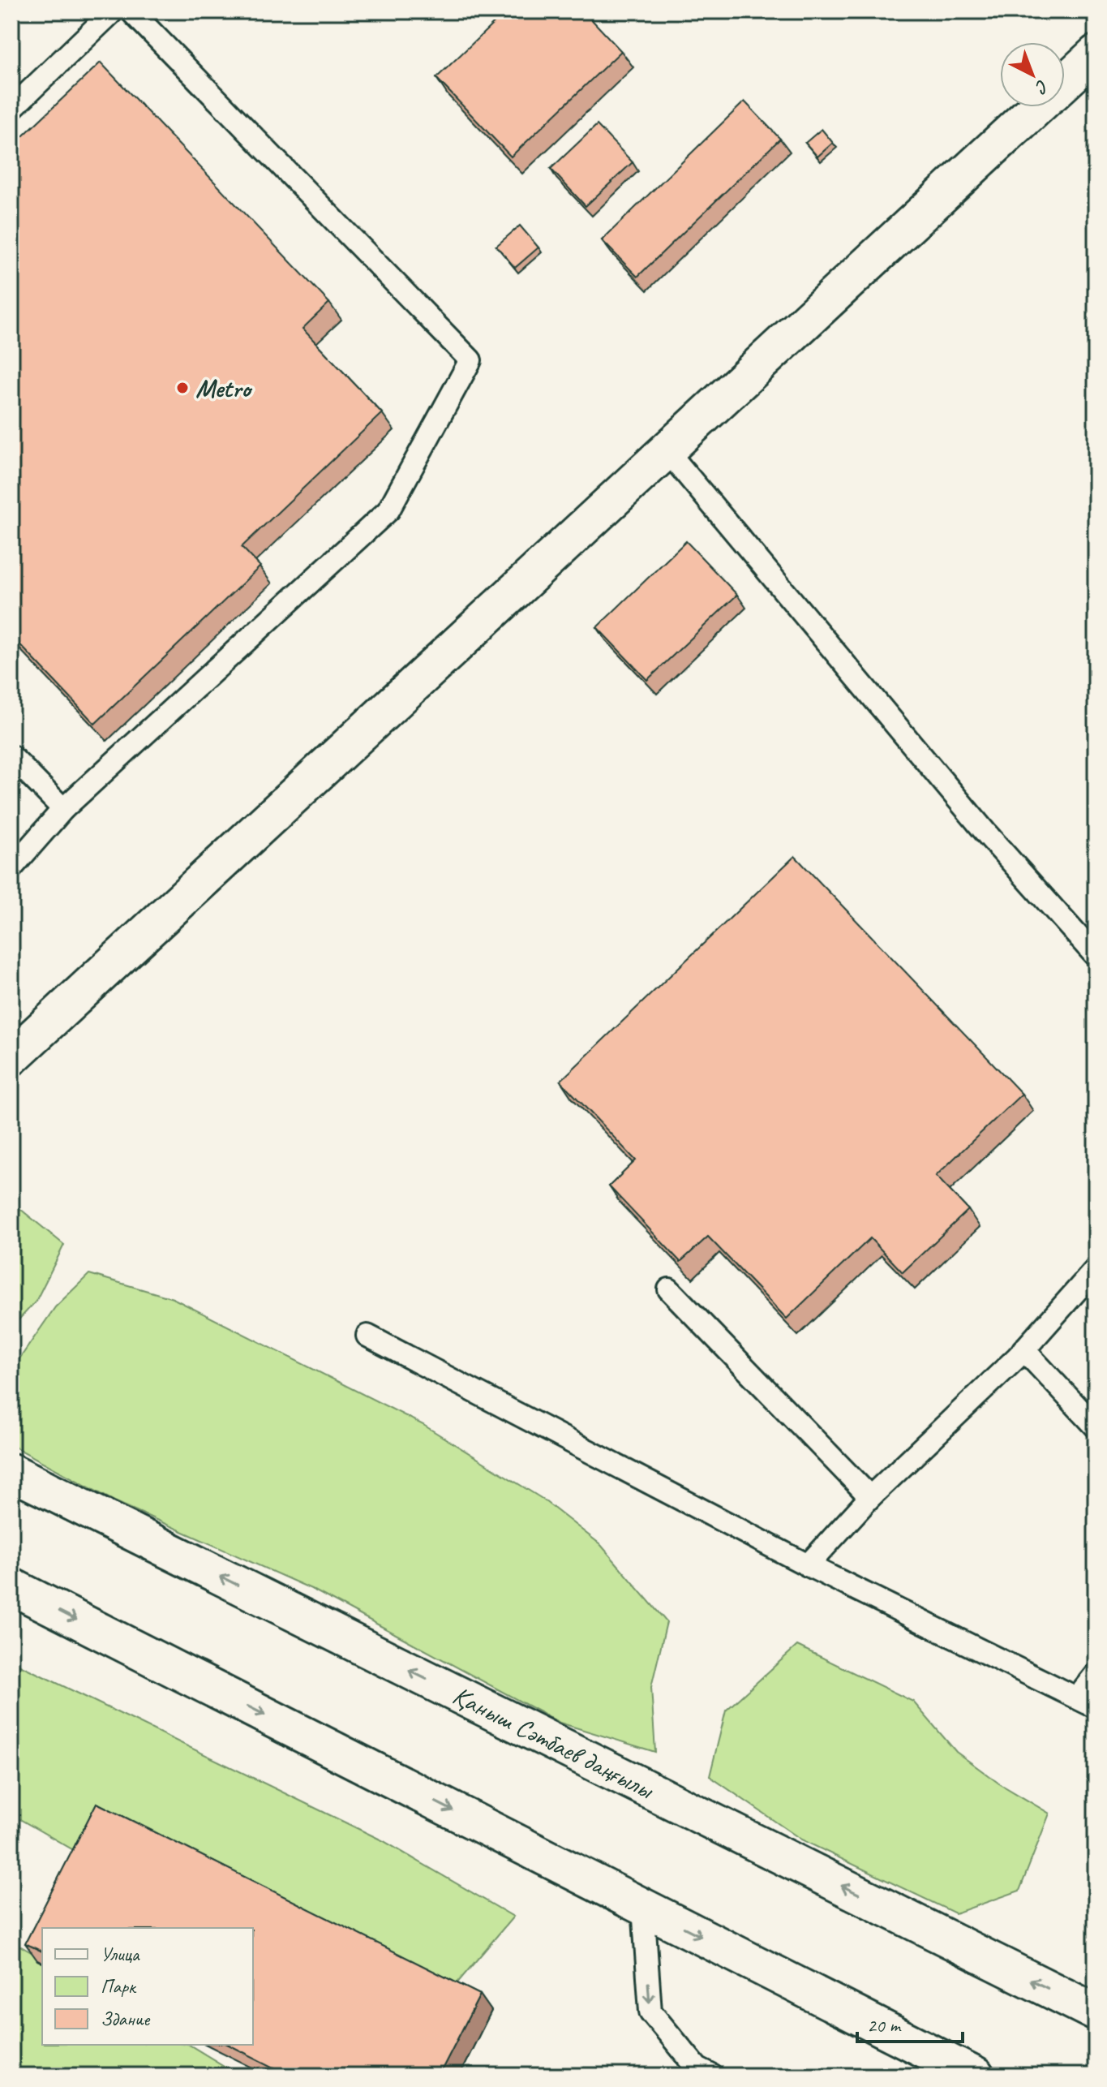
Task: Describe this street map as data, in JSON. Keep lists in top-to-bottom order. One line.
{"streets":{"main road":["Қаныш Сәтбаев даңғылы"]},"places":["Metro"],"legend":["Улица","Парк","Здание"],"scale_bar":"20 m","north":"bottom right"}
